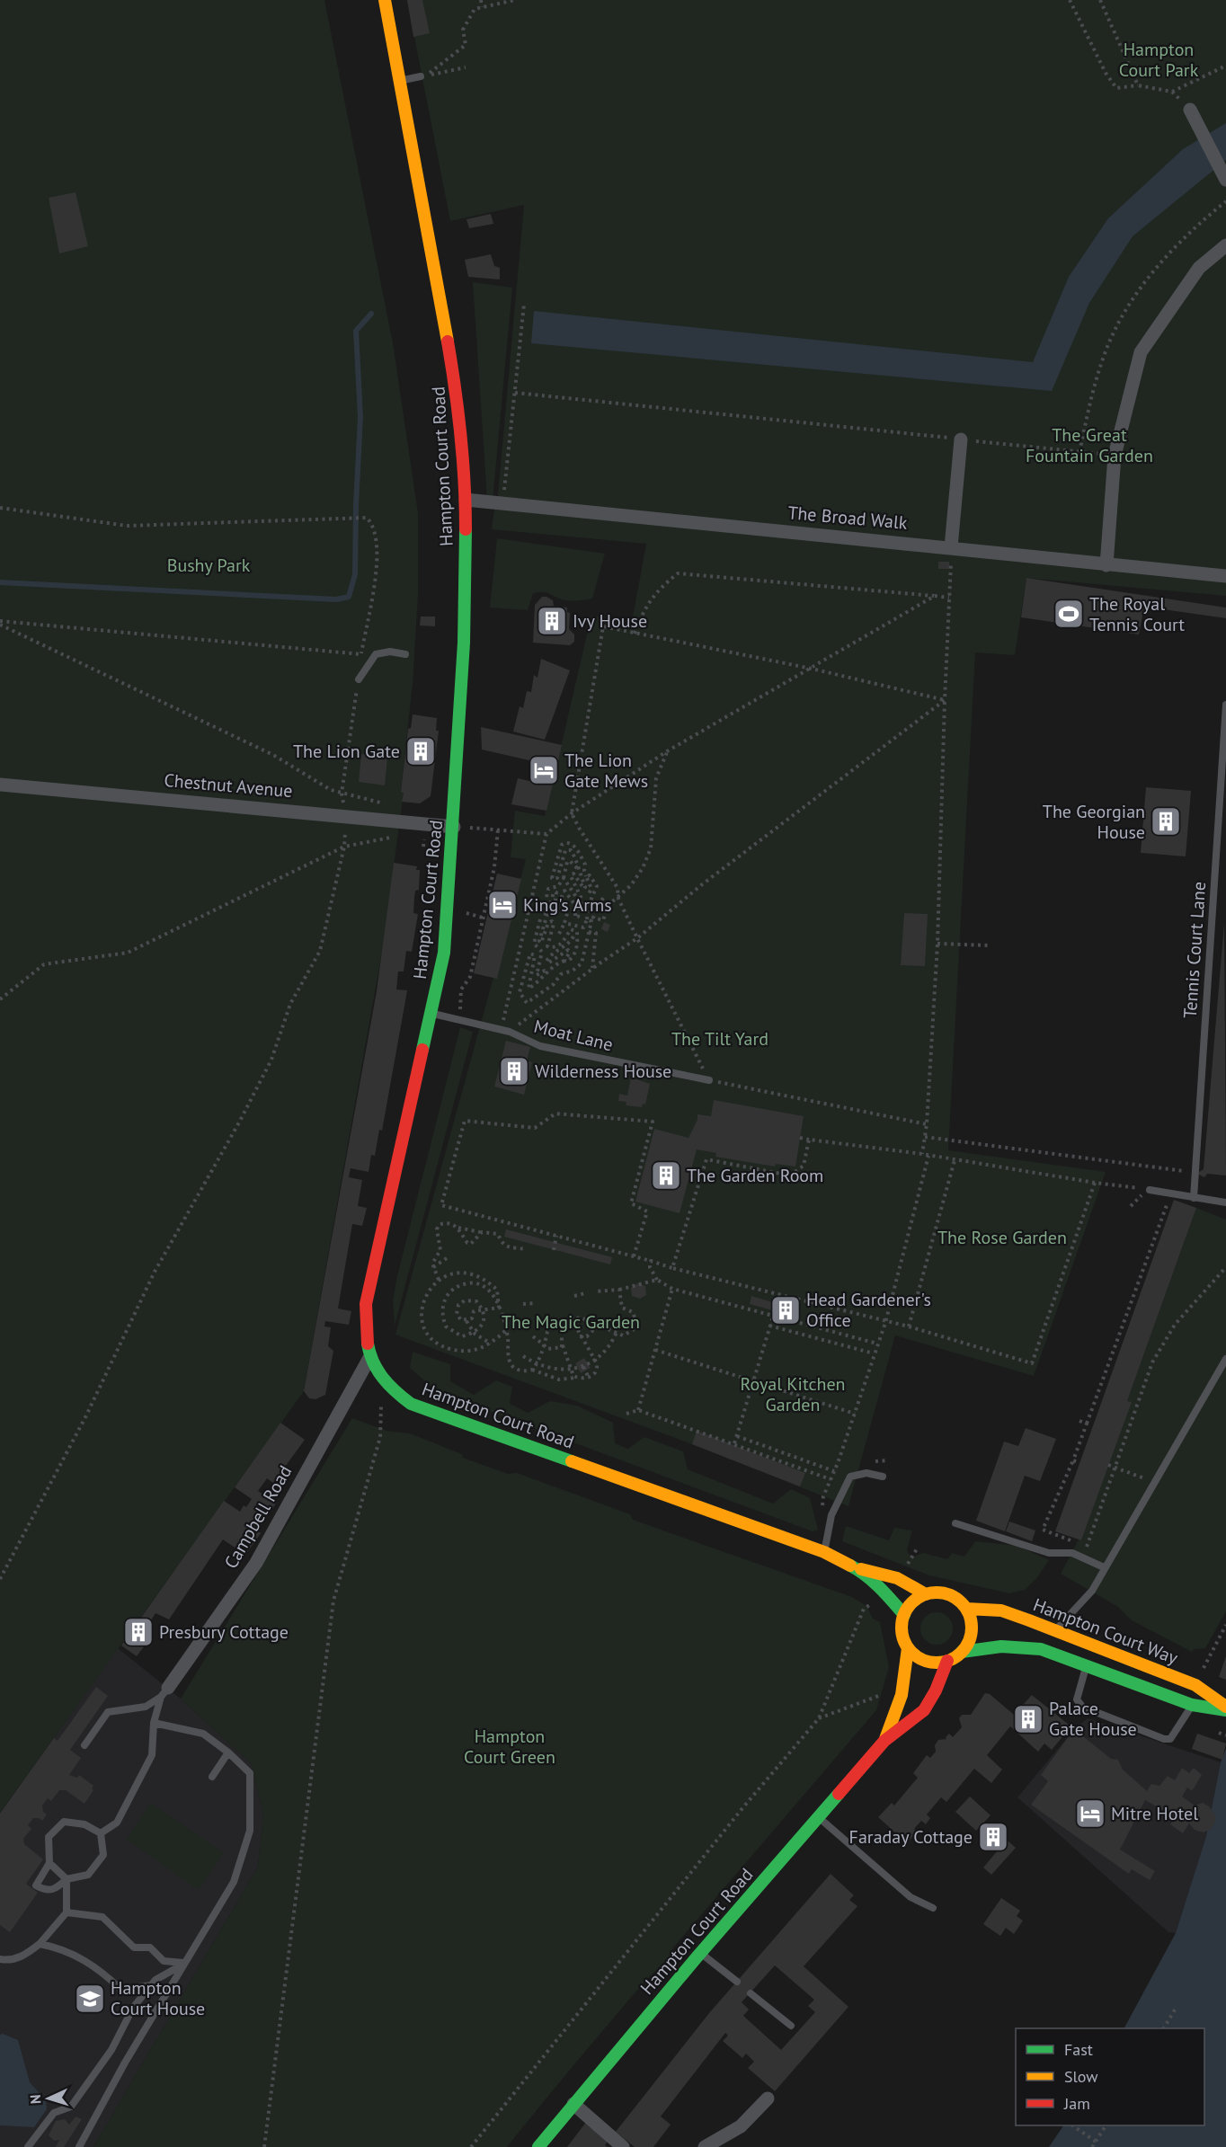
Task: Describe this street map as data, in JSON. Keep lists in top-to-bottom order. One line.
{"streets":{"main road":["Hampton Court Road","Hampton Court Way"],"street":["The Broad Walk","Chestnut Avenue","Campbell Road"],"lane":["Tennis Court Lane","Moat Lane"]},"crossings":[["Hampton Court Road","The Broad Walk"],["Hampton Court Road","Chestnut Avenue"],["Hampton Court Road","Moat Lane"],["Hampton Court Road","Campbell Road"],["Hampton Court Road","Hampton Court Way"]],"parks":["Hampton Court Park","The Great Fountain Garden","Bushy Park","The Tilt Yard","The Rose Garden","The Magic Garden","Royal Kitchen Garden","Hampton Court Green"],"places":{"sports":["The Royal Tennis Court"],"building":["Ivy House","The Lion Gate","The Georgian House","Wilderness House","The Garden Room","Head Gardener's Office","Presbury Cottage","Palace Gate House","Faraday Cottage"],"hotel":["The Lion Gate Mews","King's Arms","Mitre Hotel"],"school or university":["Hampton Court House"]},"legend":["Fast","Slow","Jam"],"north":"left"}
